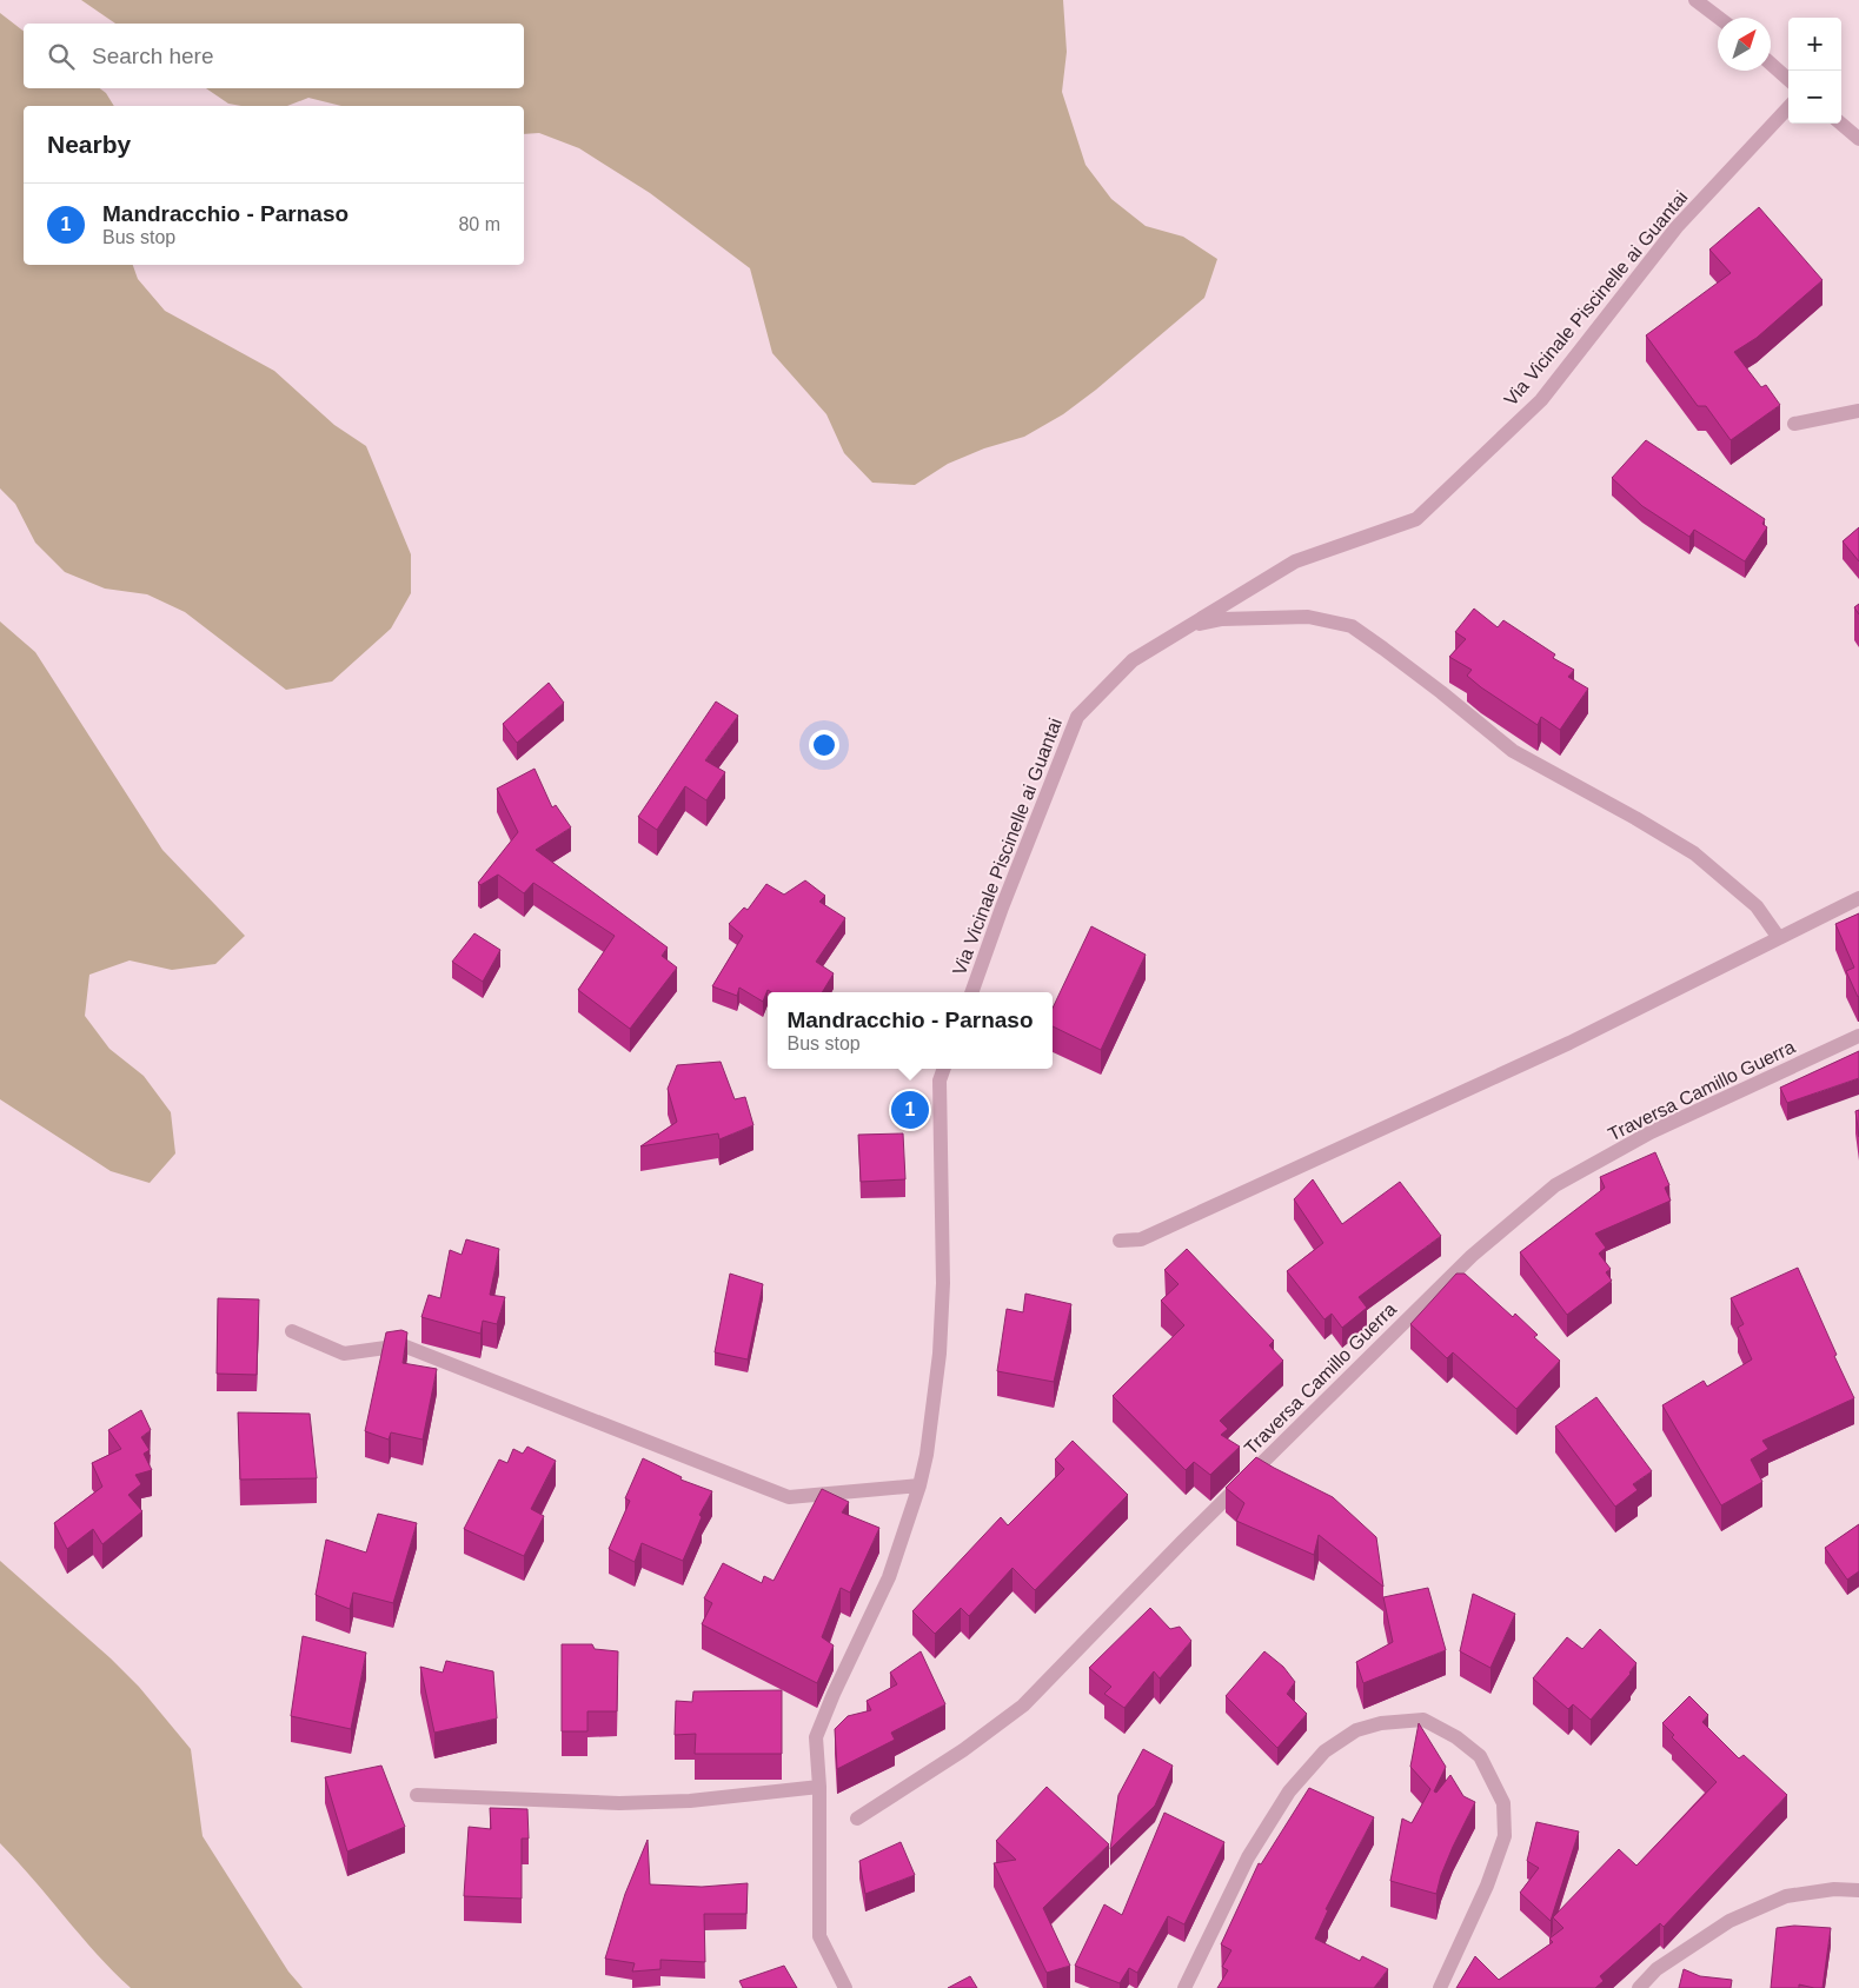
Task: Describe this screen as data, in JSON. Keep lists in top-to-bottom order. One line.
{"streets":{"street":["Via Vicinale Piscinelle ai Guantai","Traversa Camillo Guerra"]},"north":"top right","page":{"map_buttons":["+","−"],"search":"Search here","heading":"Nearby","list":[{"mark":"1","name":"Mandracchio - Parnaso","note":"Bus stop","value":"80 m"}],"popup":["Mandracchio - Parnaso","Bus stop"],"pins":"1"}}
